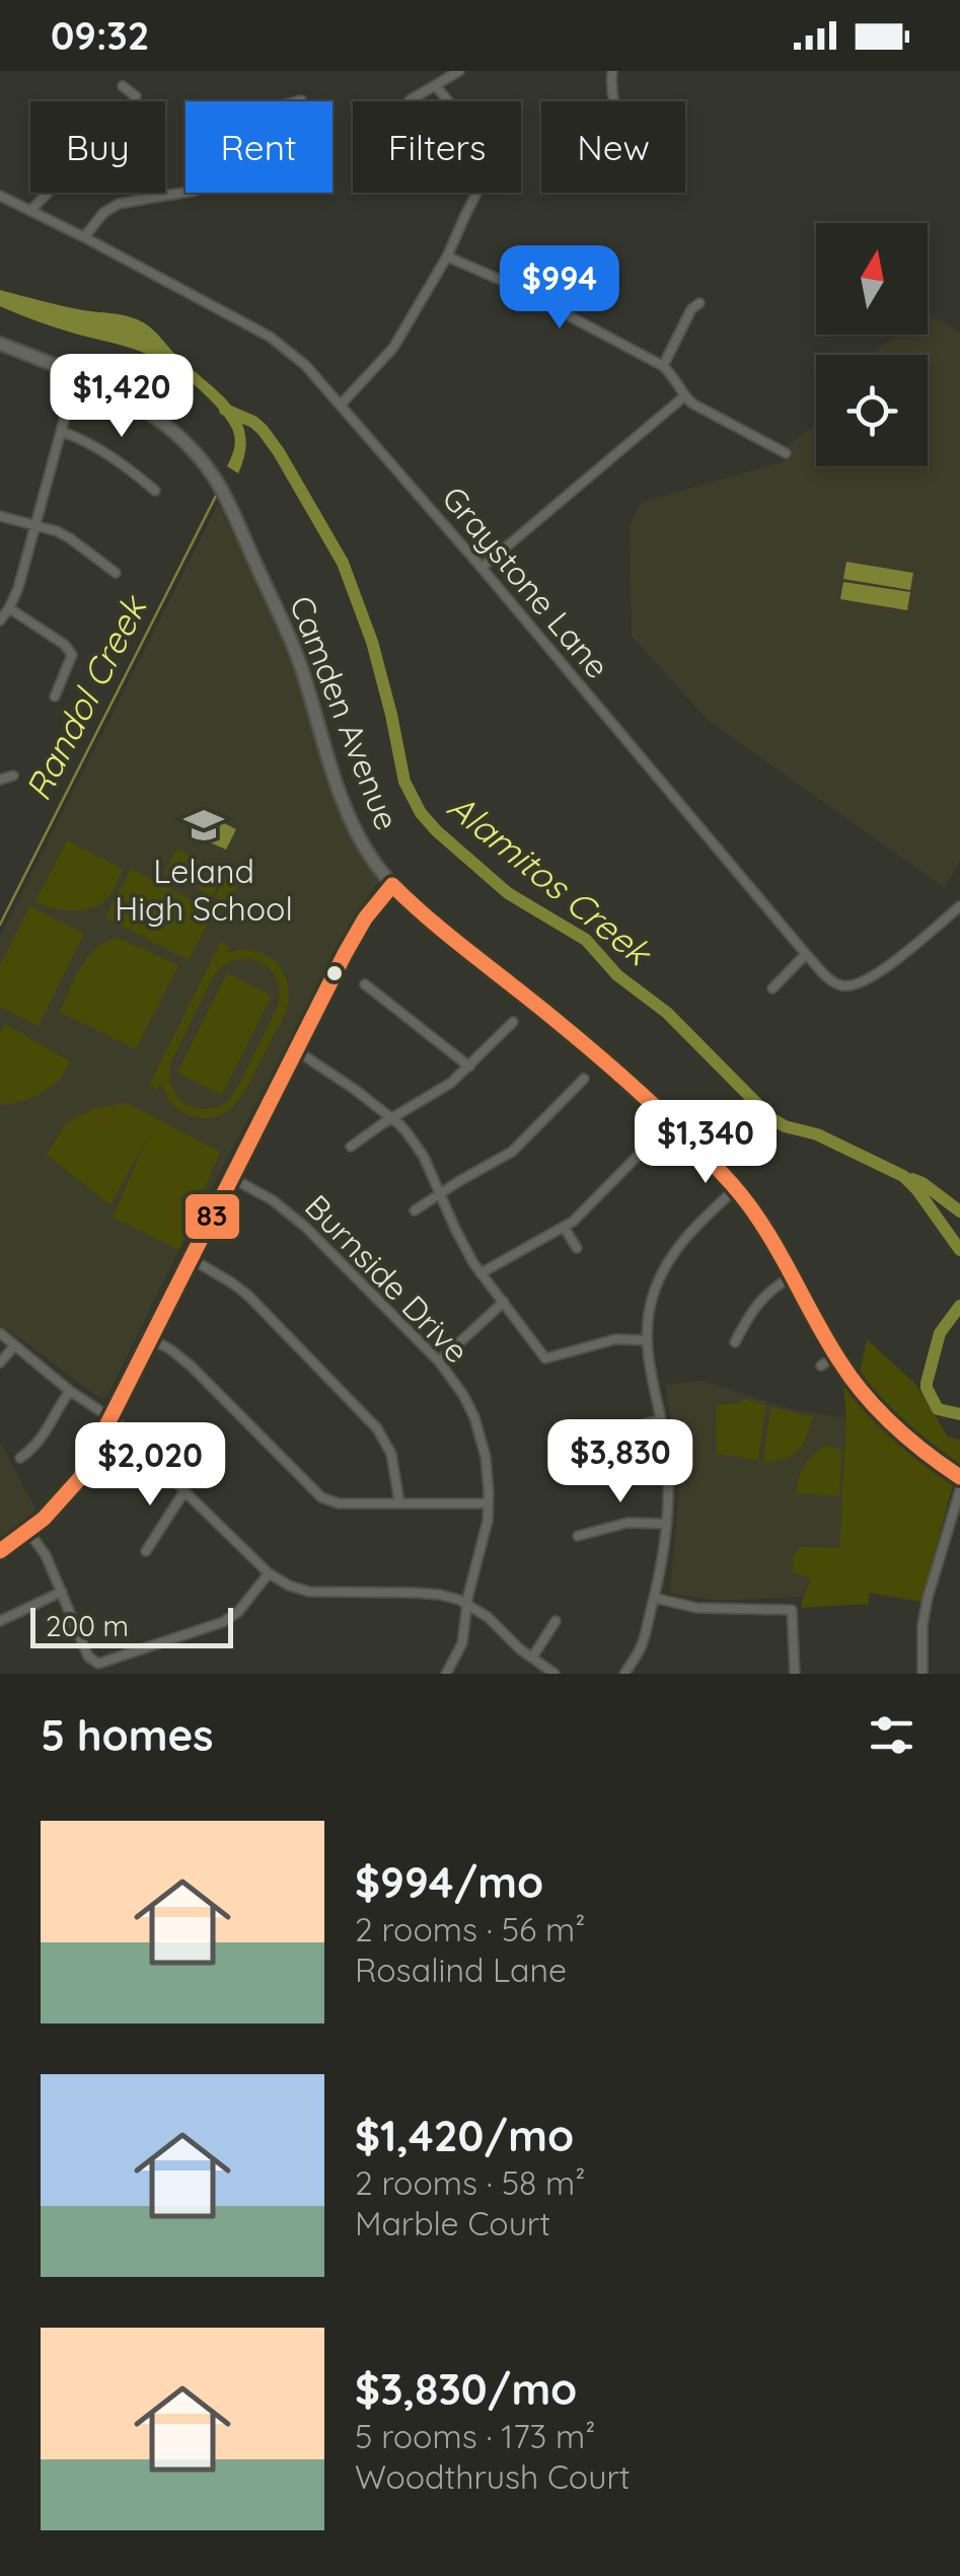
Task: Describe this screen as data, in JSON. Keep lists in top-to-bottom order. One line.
{"streets":{"street":["Graystone Lane","Camden Avenue","Burnside Drive"]},"water":["Randol Creek","Alamitos Creek"],"places":{"school or university":["Leland High School"]},"lines":["transit line 83"],"scale_bar":"200 m","north":"top","page":{"status":"09:32","chip":["Buy","Rent","Filters","New"],"price":["$994","$1,420","$1,340","$3,830","$2,020"],"scale":"200 m","heading":"5 homes","list":[{"name":"$994/mo","note":"2 rooms · 56 m² · Rosalind Lane"},{"name":"$1,420/mo","note":"2 rooms · 58 m² · Marble Court"},{"name":"$3,830/mo","note":"5 rooms · 173 m² · Woodthrush Court"}]}}
